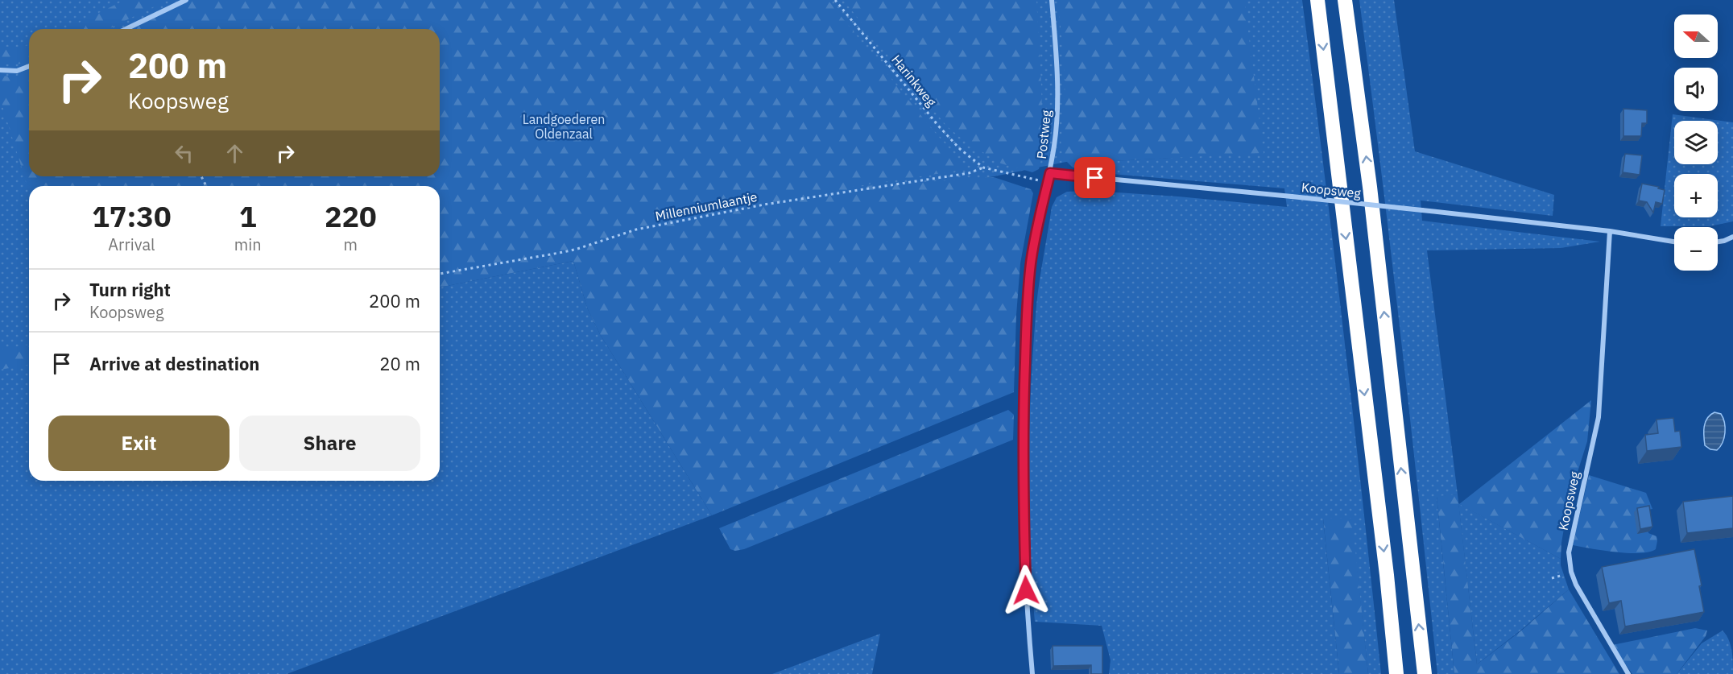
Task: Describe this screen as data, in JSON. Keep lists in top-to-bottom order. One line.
{"streets":{"street":["Postweg","Koopsweg"],"path":["Harinkweg","Millenniumlaantje"]},"crossings":[["Harinkweg","Millenniumlaantje"],["Postweg","Koopsweg"]],"parks":["Landgoederen Oldenzaal"],"north":"left","page":{"map_buttons":["+","−"],"turn":["200 m","Koopsweg"],"eta":["17:30","Arrival","1","min","220","m"],"list":[{"name":"Turn right","note":"Koopsweg","value":"200 m"},{"name":"Arrive at destination","value":"20 m"}],"buttons":["Exit","Share"]}}
